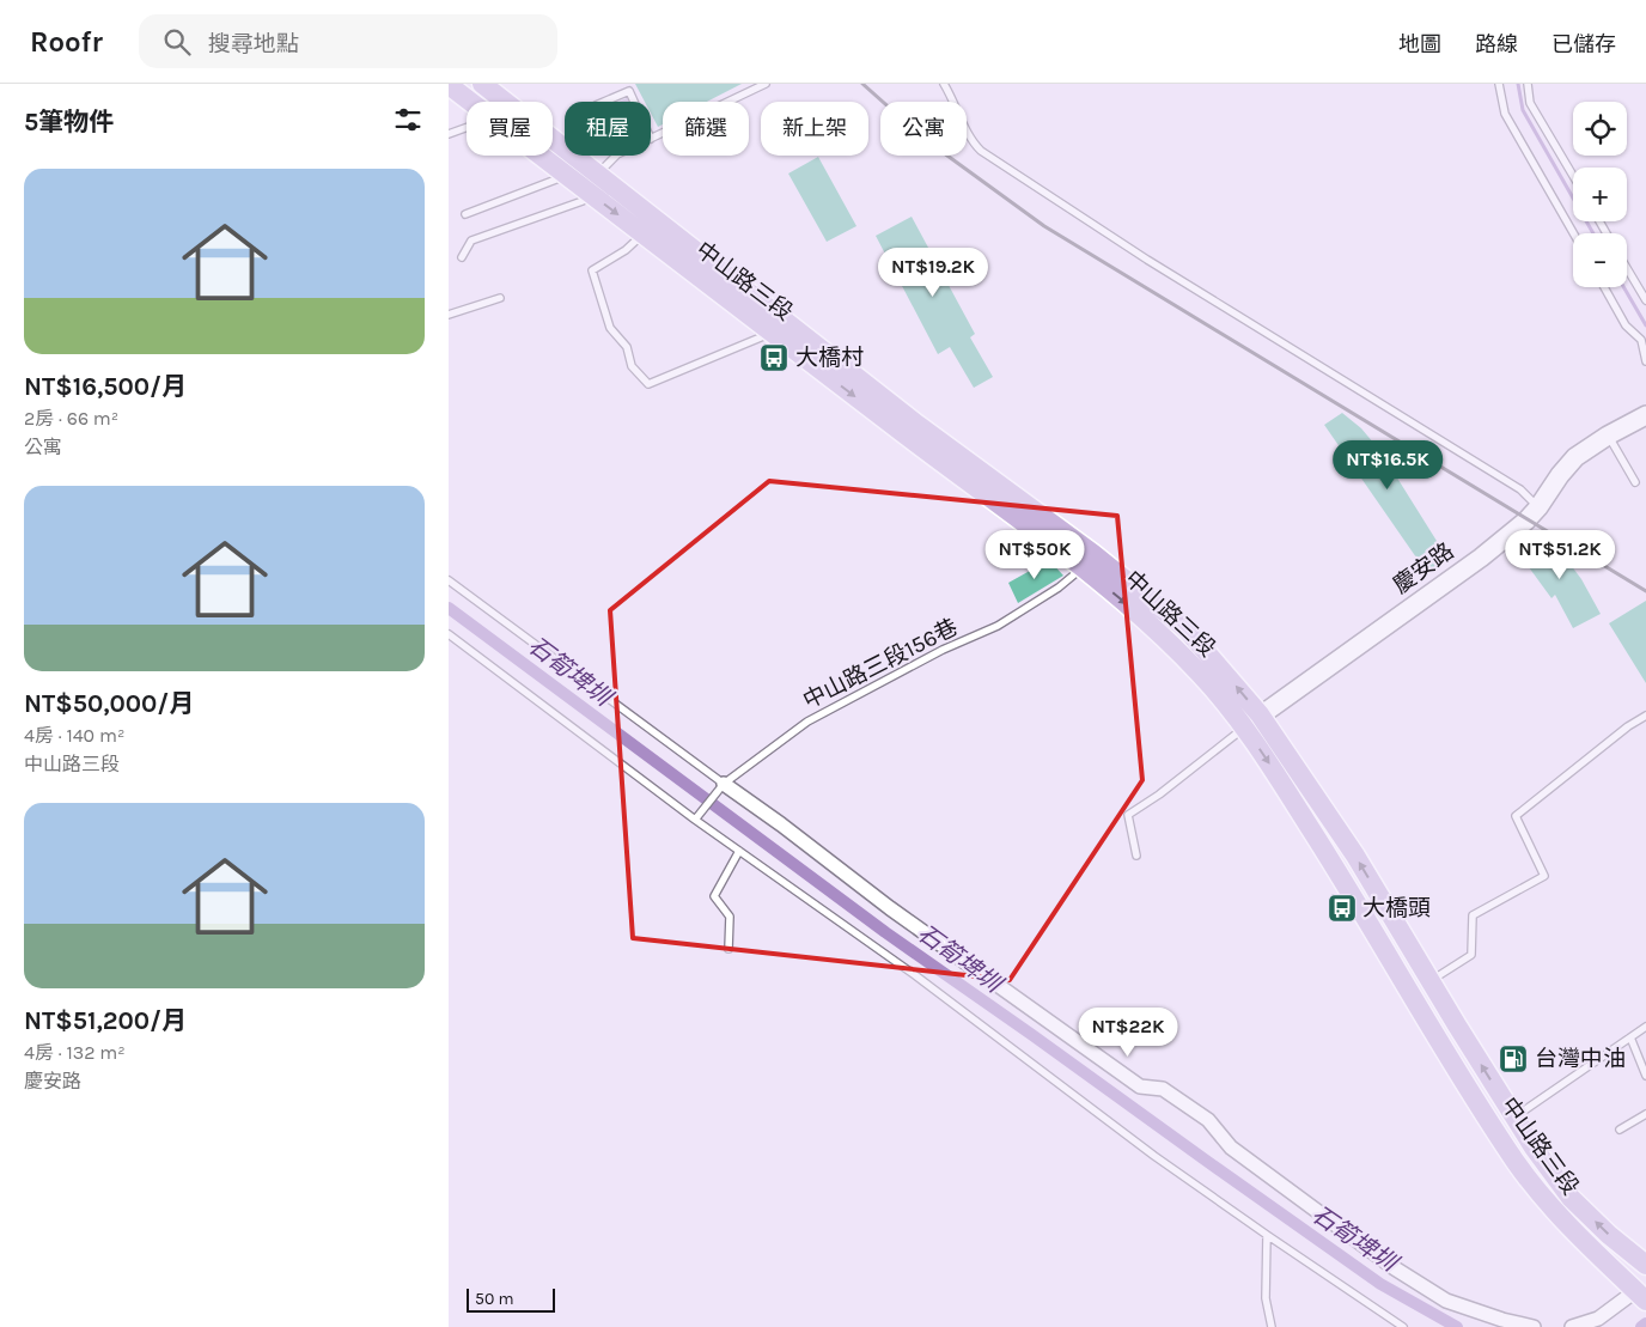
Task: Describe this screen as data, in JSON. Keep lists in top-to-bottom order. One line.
{"streets":{"main road":["中山路三段"],"street":["慶安路"],"lane":["中山路三段156巷"]},"crossings":[["中山路三段","慶安路"],["中山路三段","中山路三段156巷"]],"water":["石筍埤圳"],"places":{"bus stop":["大橋村","大橋頭"],"fuel station":["台灣中油"]},"scale_bar":"50 m","page":{"header":"Roofr","search":"搜尋地點","nav":["地圖","路線","已儲存"],"heading":"5筆物件","map_buttons":["+","−"],"chip":["買屋","租屋","篩選","新上架","公寓"],"list":[{"name":"NT$16,500/月","note":"2房 · 66 m² · 公寓"},{"name":"NT$50,000/月","note":"4房 · 140 m² · 中山路三段"},{"name":"NT$51,200/月","note":"4房 · 132 m² · 慶安路"}],"price":["NT$19.2K","NT$16.5K","NT$50K","NT$51.2K","NT$22K"],"scale":"50 m"}}
